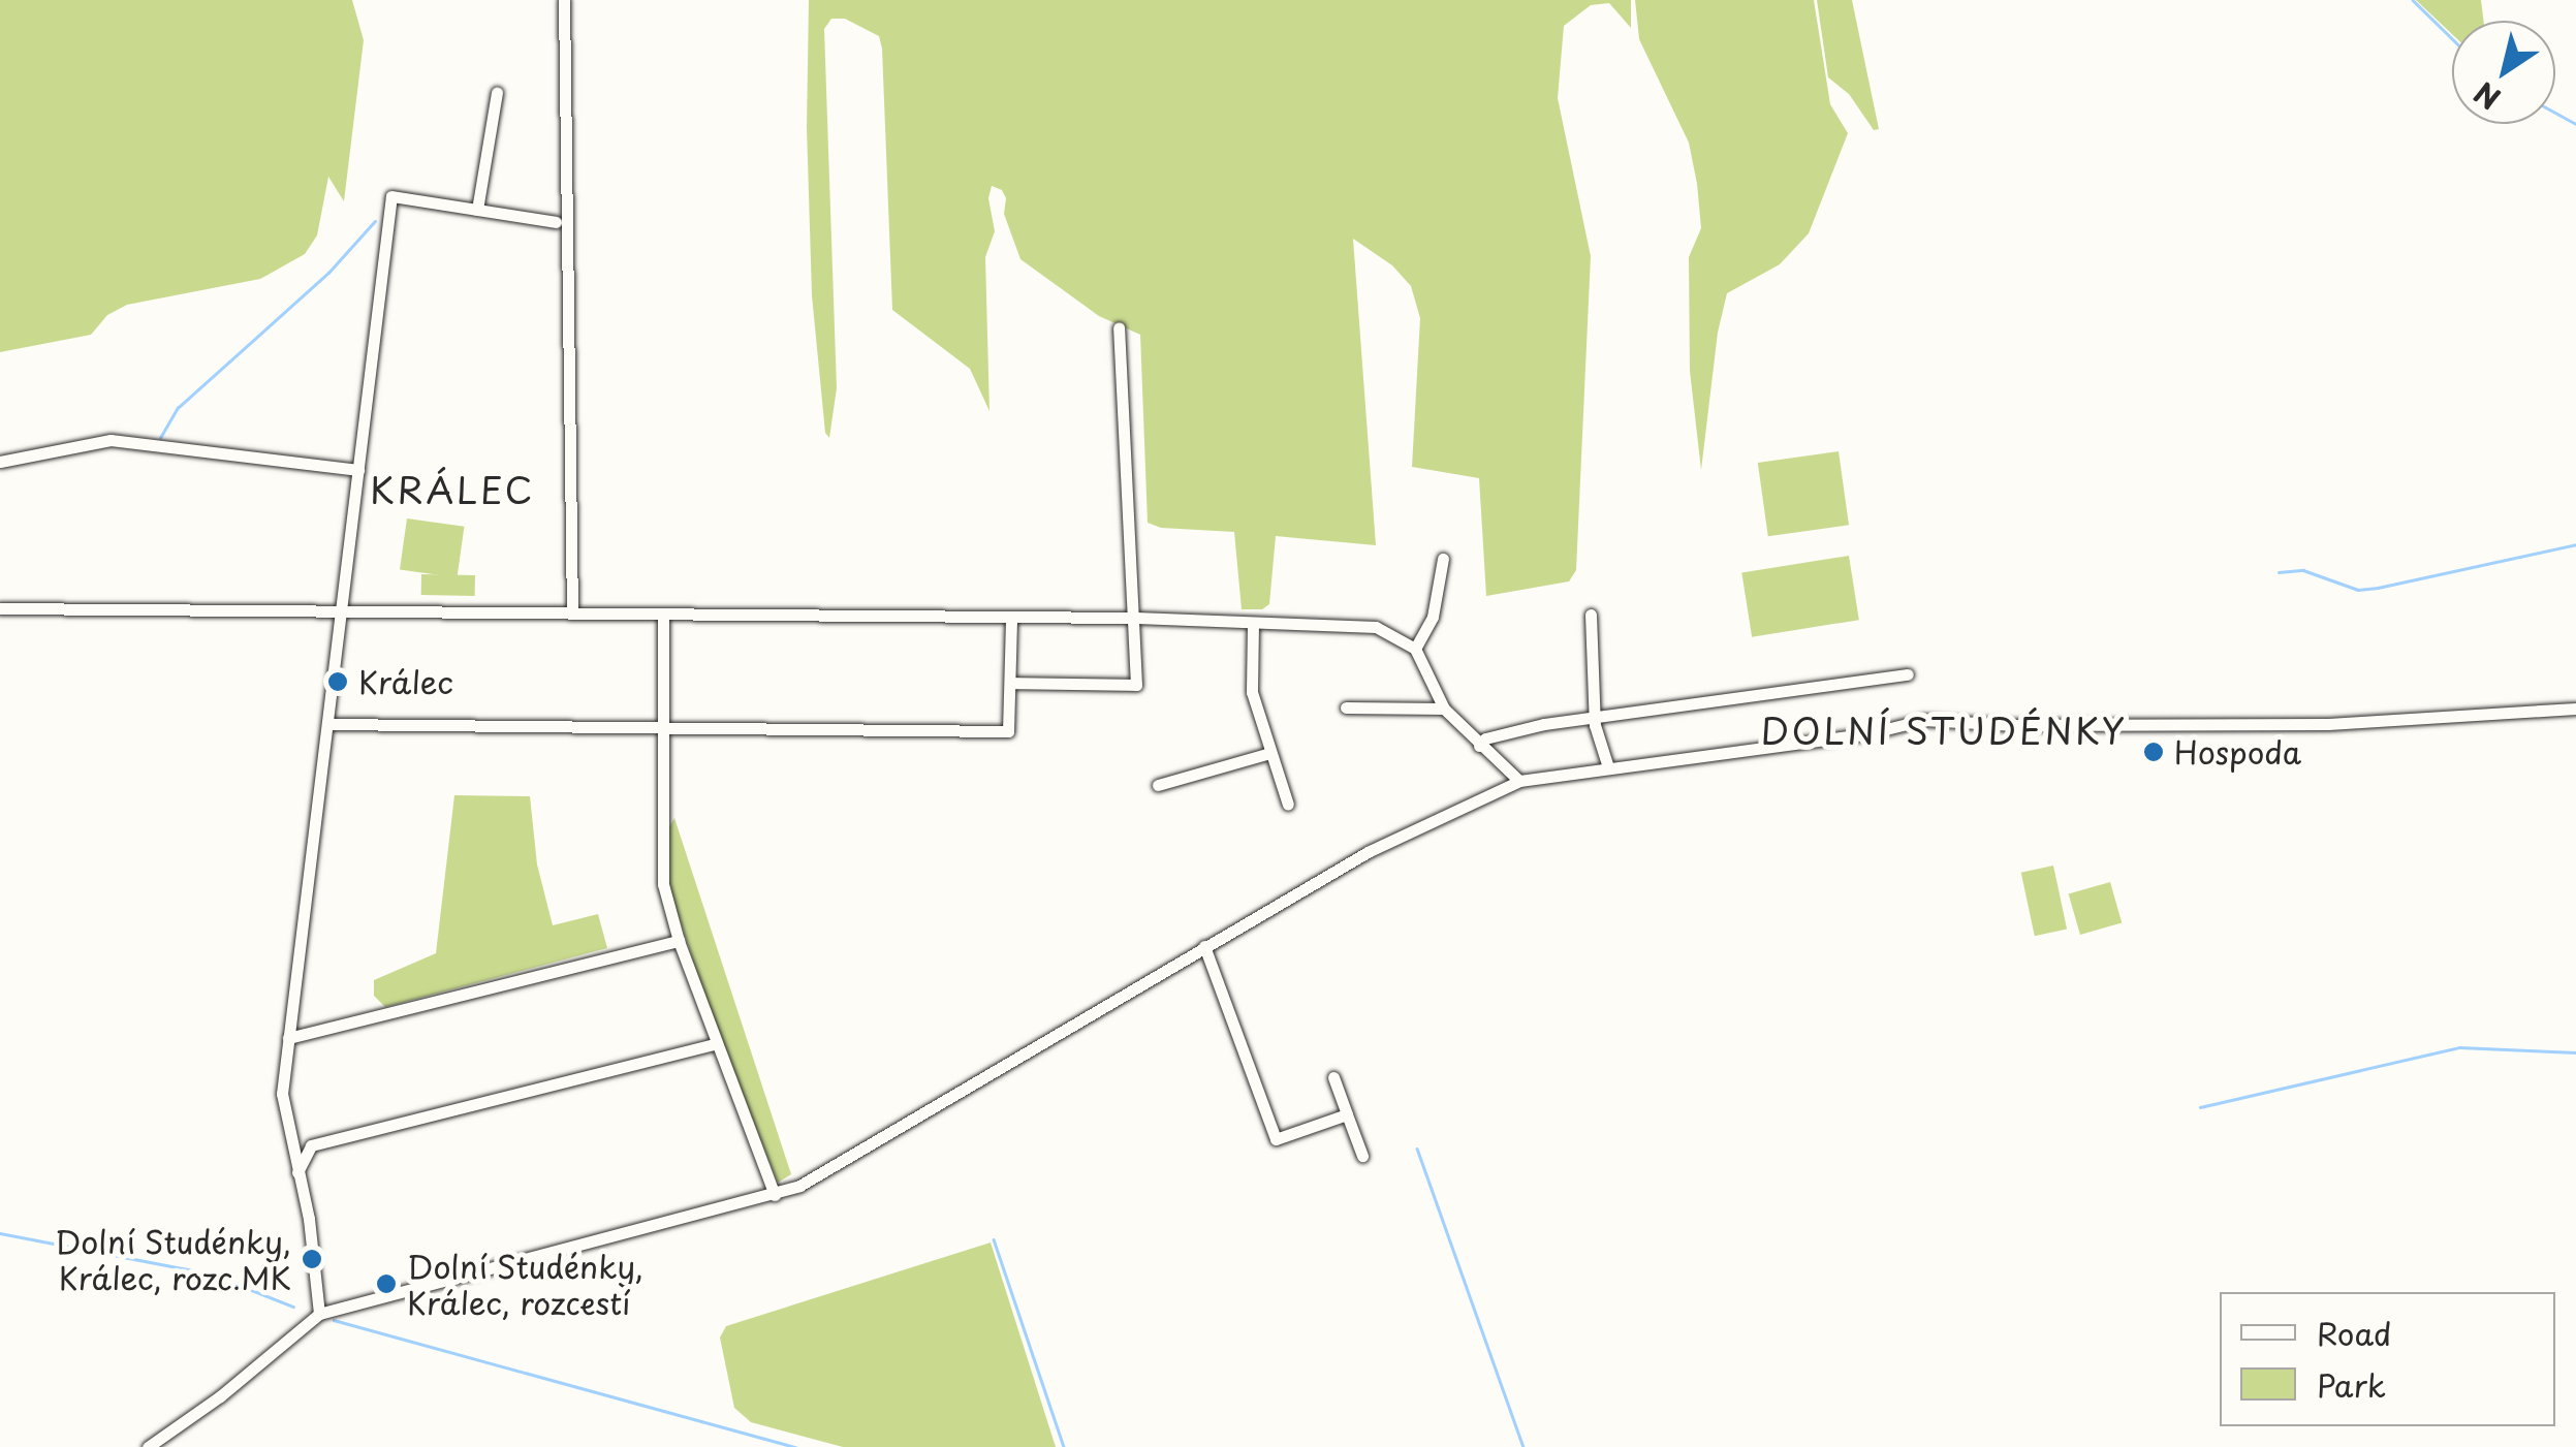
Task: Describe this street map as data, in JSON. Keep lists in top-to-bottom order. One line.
{"districts":["KRÁLEC","DOLNÍ STUDÉNKY"],"places":["Králec","Hospoda","Dolní Studénky, Králec, rozc.MK","Dolní Studénky, Králec, rozcestí"],"legend":["Road","Park"],"north":"bottom left"}
